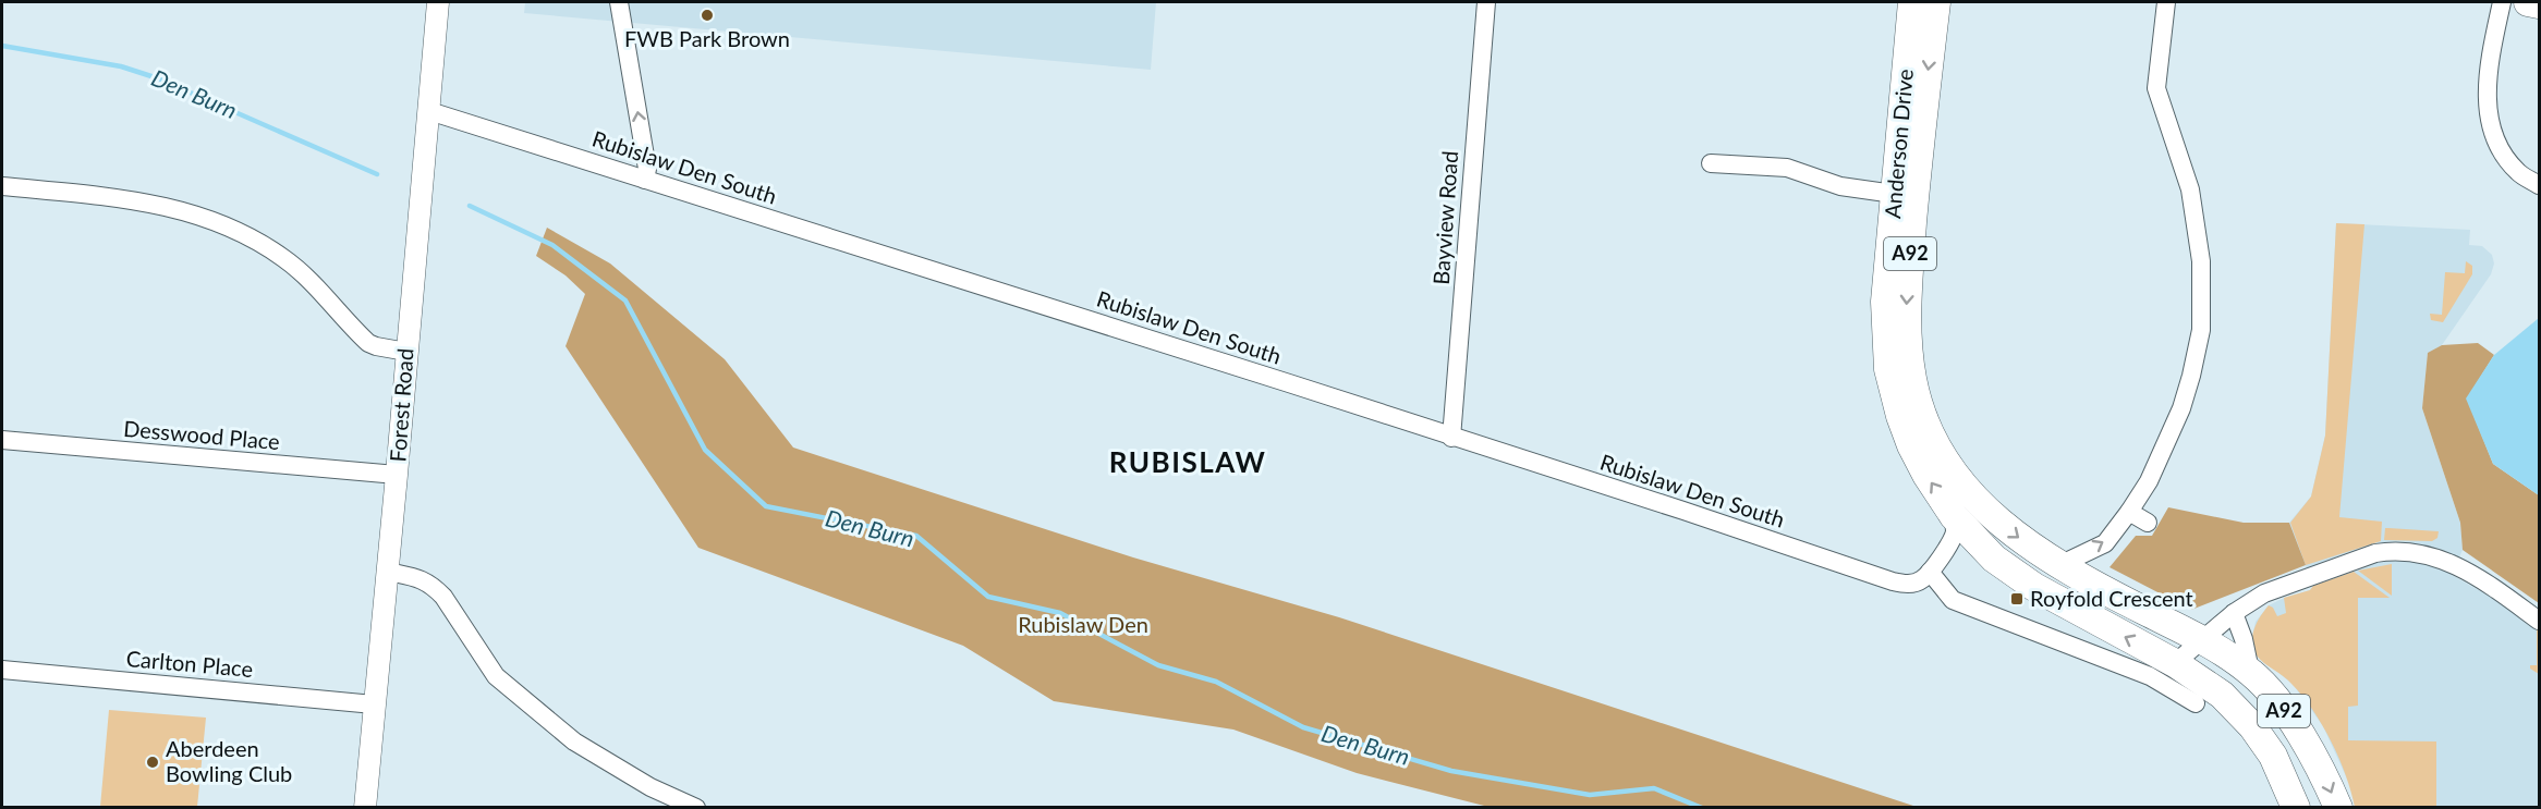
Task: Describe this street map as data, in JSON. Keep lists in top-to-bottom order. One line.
{"streets":{"main road":["Anderson Drive","A92"],"street":["Rubislaw Den South","Bayview Road","Forest Road","Desswood Place","Carlton Place"]},"crossings":[["Rubislaw Den South","Bayview Road"],["Rubislaw Den South","Forest Road"],["Forest Road","Desswood Place"],["Forest Road","Carlton Place"]],"districts":["RUBISLAW"],"water":["Den Burn"],"parks":["Rubislaw Den"],"places":{"other":["FWB Park Brown","Aberdeen Bowling Club"],"transit":["Royfold Crescent"]}}
